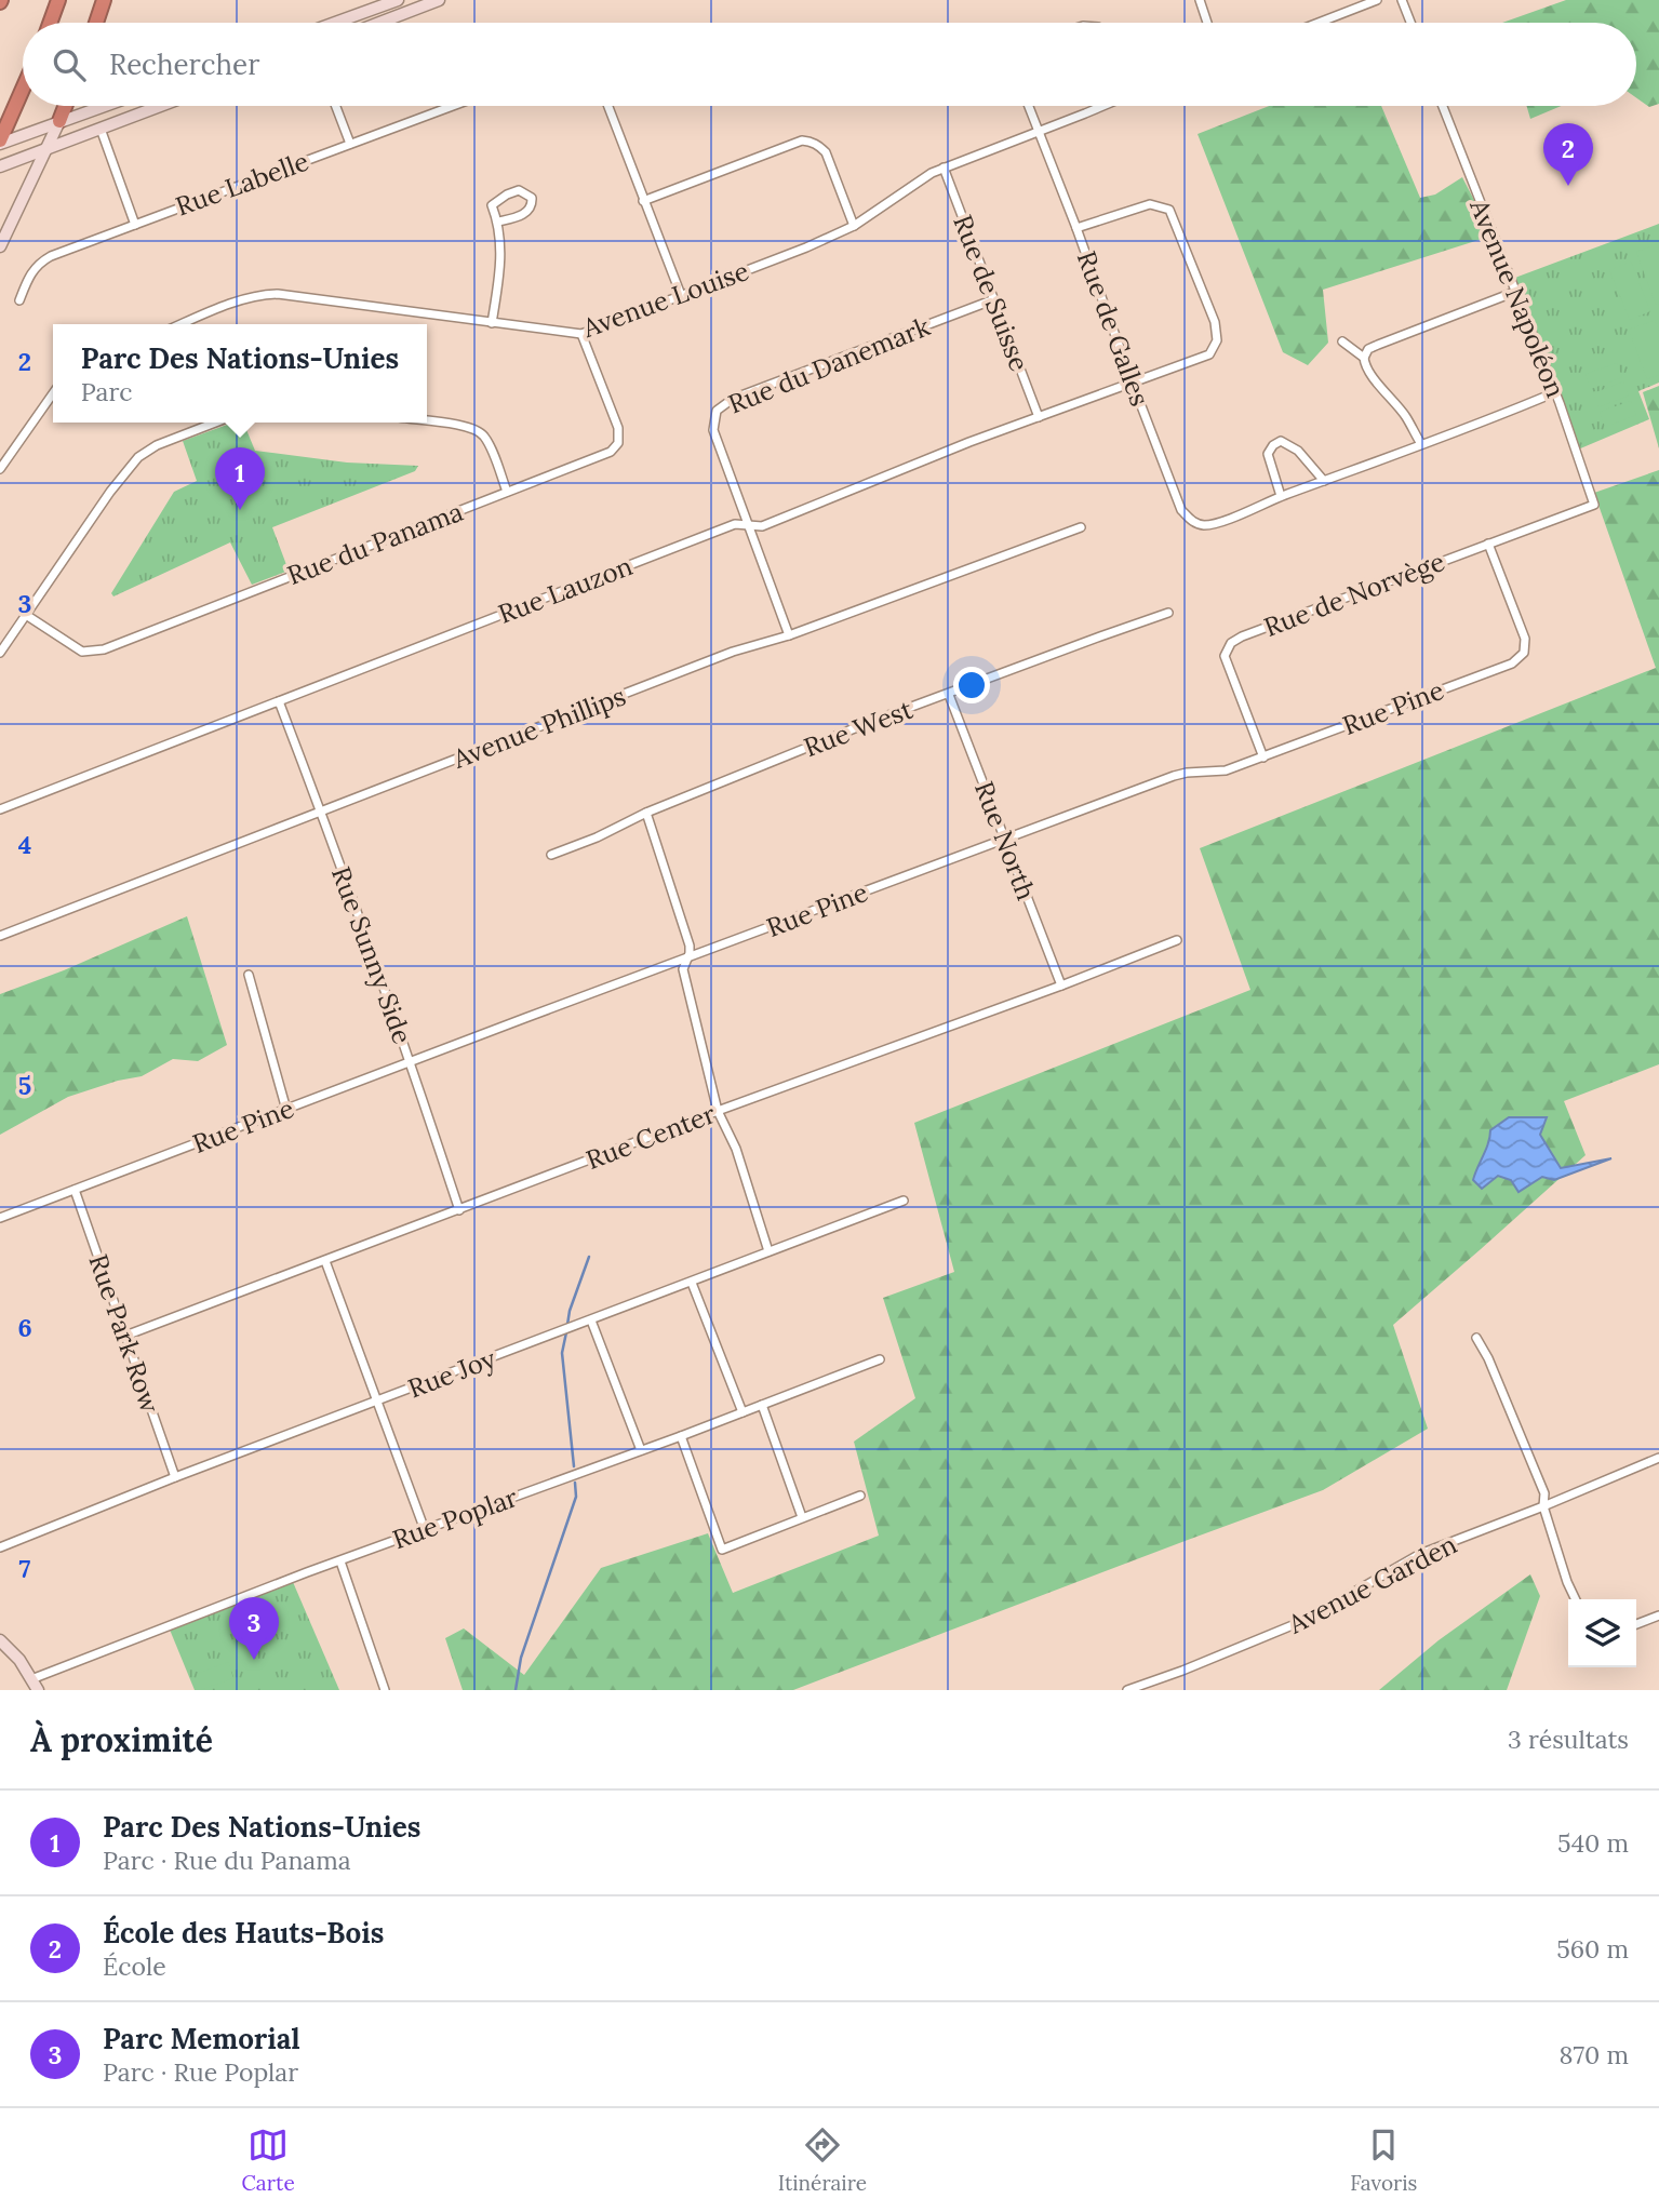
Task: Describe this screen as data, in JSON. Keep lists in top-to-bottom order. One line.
{"streets":{"street":["Rue Labelle","Rue de Suisse","Avenue Napoléon","Avenue Louise","Rue de Galles","Rue du Danemark","Rue du Panama","Rue Lauzon","Rue de Norvège","Rue Pine","Avenue Phillips","Rue West","Rue North","Rue Sunny Side","Rue Center","Rue Park Row","Rue Joy","Rue Poplar","Avenue Garden"]},"crossings":[["Rue de Suisse","Avenue Louise"],["Rue de Suisse","Rue du Danemark"],["Rue de Suisse","Rue Lauzon"],["Avenue Napoléon","Rue de Norvège"],["Avenue Louise","Rue de Galles"],["Avenue Louise","Rue du Panama"],["Rue de Galles","Rue Lauzon"],["Rue du Danemark","Rue Lauzon"],["Rue du Danemark","Avenue Phillips"],["Rue Lauzon","Rue Sunny Side"],["Rue de Norvège","Rue Pine"],["Rue Pine","Rue North"],["Rue Pine","Rue Sunny Side"],["Rue Pine","Rue Park Row"],["Avenue Phillips","Rue Sunny Side"],["Rue West","Rue North"],["Rue North","Rue Center"],["Rue Sunny Side","Rue Center"],["Rue Center","Rue Park Row"],["Rue Park Row","Rue Joy"]],"page":{"search":"Rechercher","pins":["2","1","3"],"popup":["Parc Des Nations-Unies","Parc"],"heading":["À proximité","3 résultats"],"list":[{"mark":"1","name":"Parc Des Nations-Unies","note":"Parc · Rue du Panama","value":"540 m"},{"mark":"2","name":"École des Hauts-Bois","note":"École","value":"560 m"},{"mark":"3","name":"Parc Memorial","note":"Parc · Rue Poplar","value":"870 m"}],"nav":["Carte","Itinéraire","Favoris"]},"grid":{"rows":["2","3","4","5","6","7"]}}
